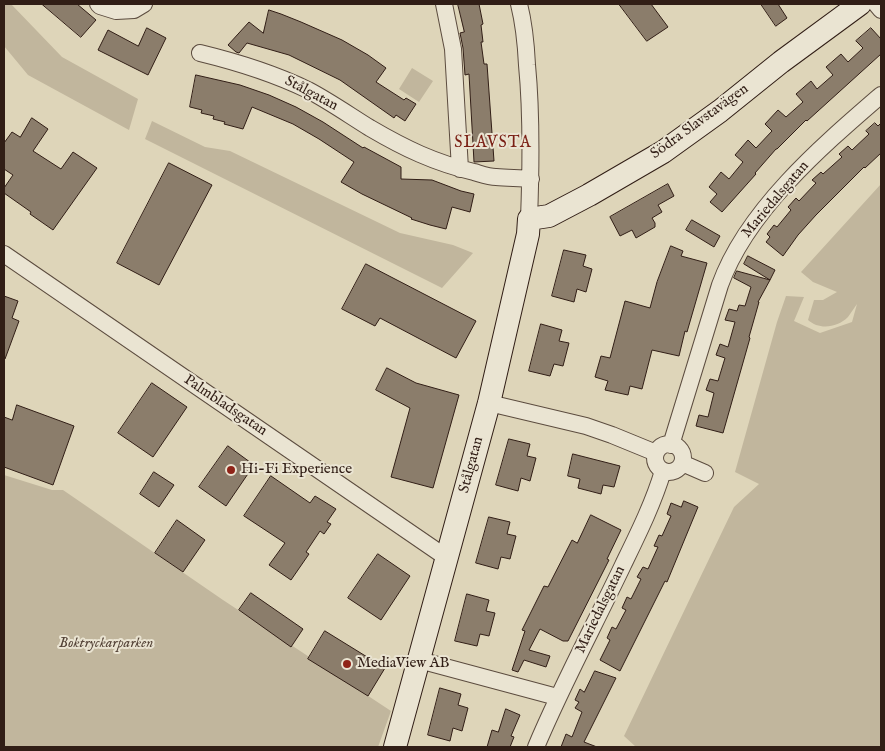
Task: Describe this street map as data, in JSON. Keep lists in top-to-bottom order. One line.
{"streets":{"street":["Stålgatan","Södra Slavstavägen","Mariedalsgatan","Palmbladsgatan"]},"crossings":[["Stålgatan","Södra Slavstavägen"],["Stålgatan","Palmbladsgatan"]],"districts":["SLAVSTA"],"parks":["Boktryckarparken"],"places":["Hi-Fi Experience","MediaView AB"]}
